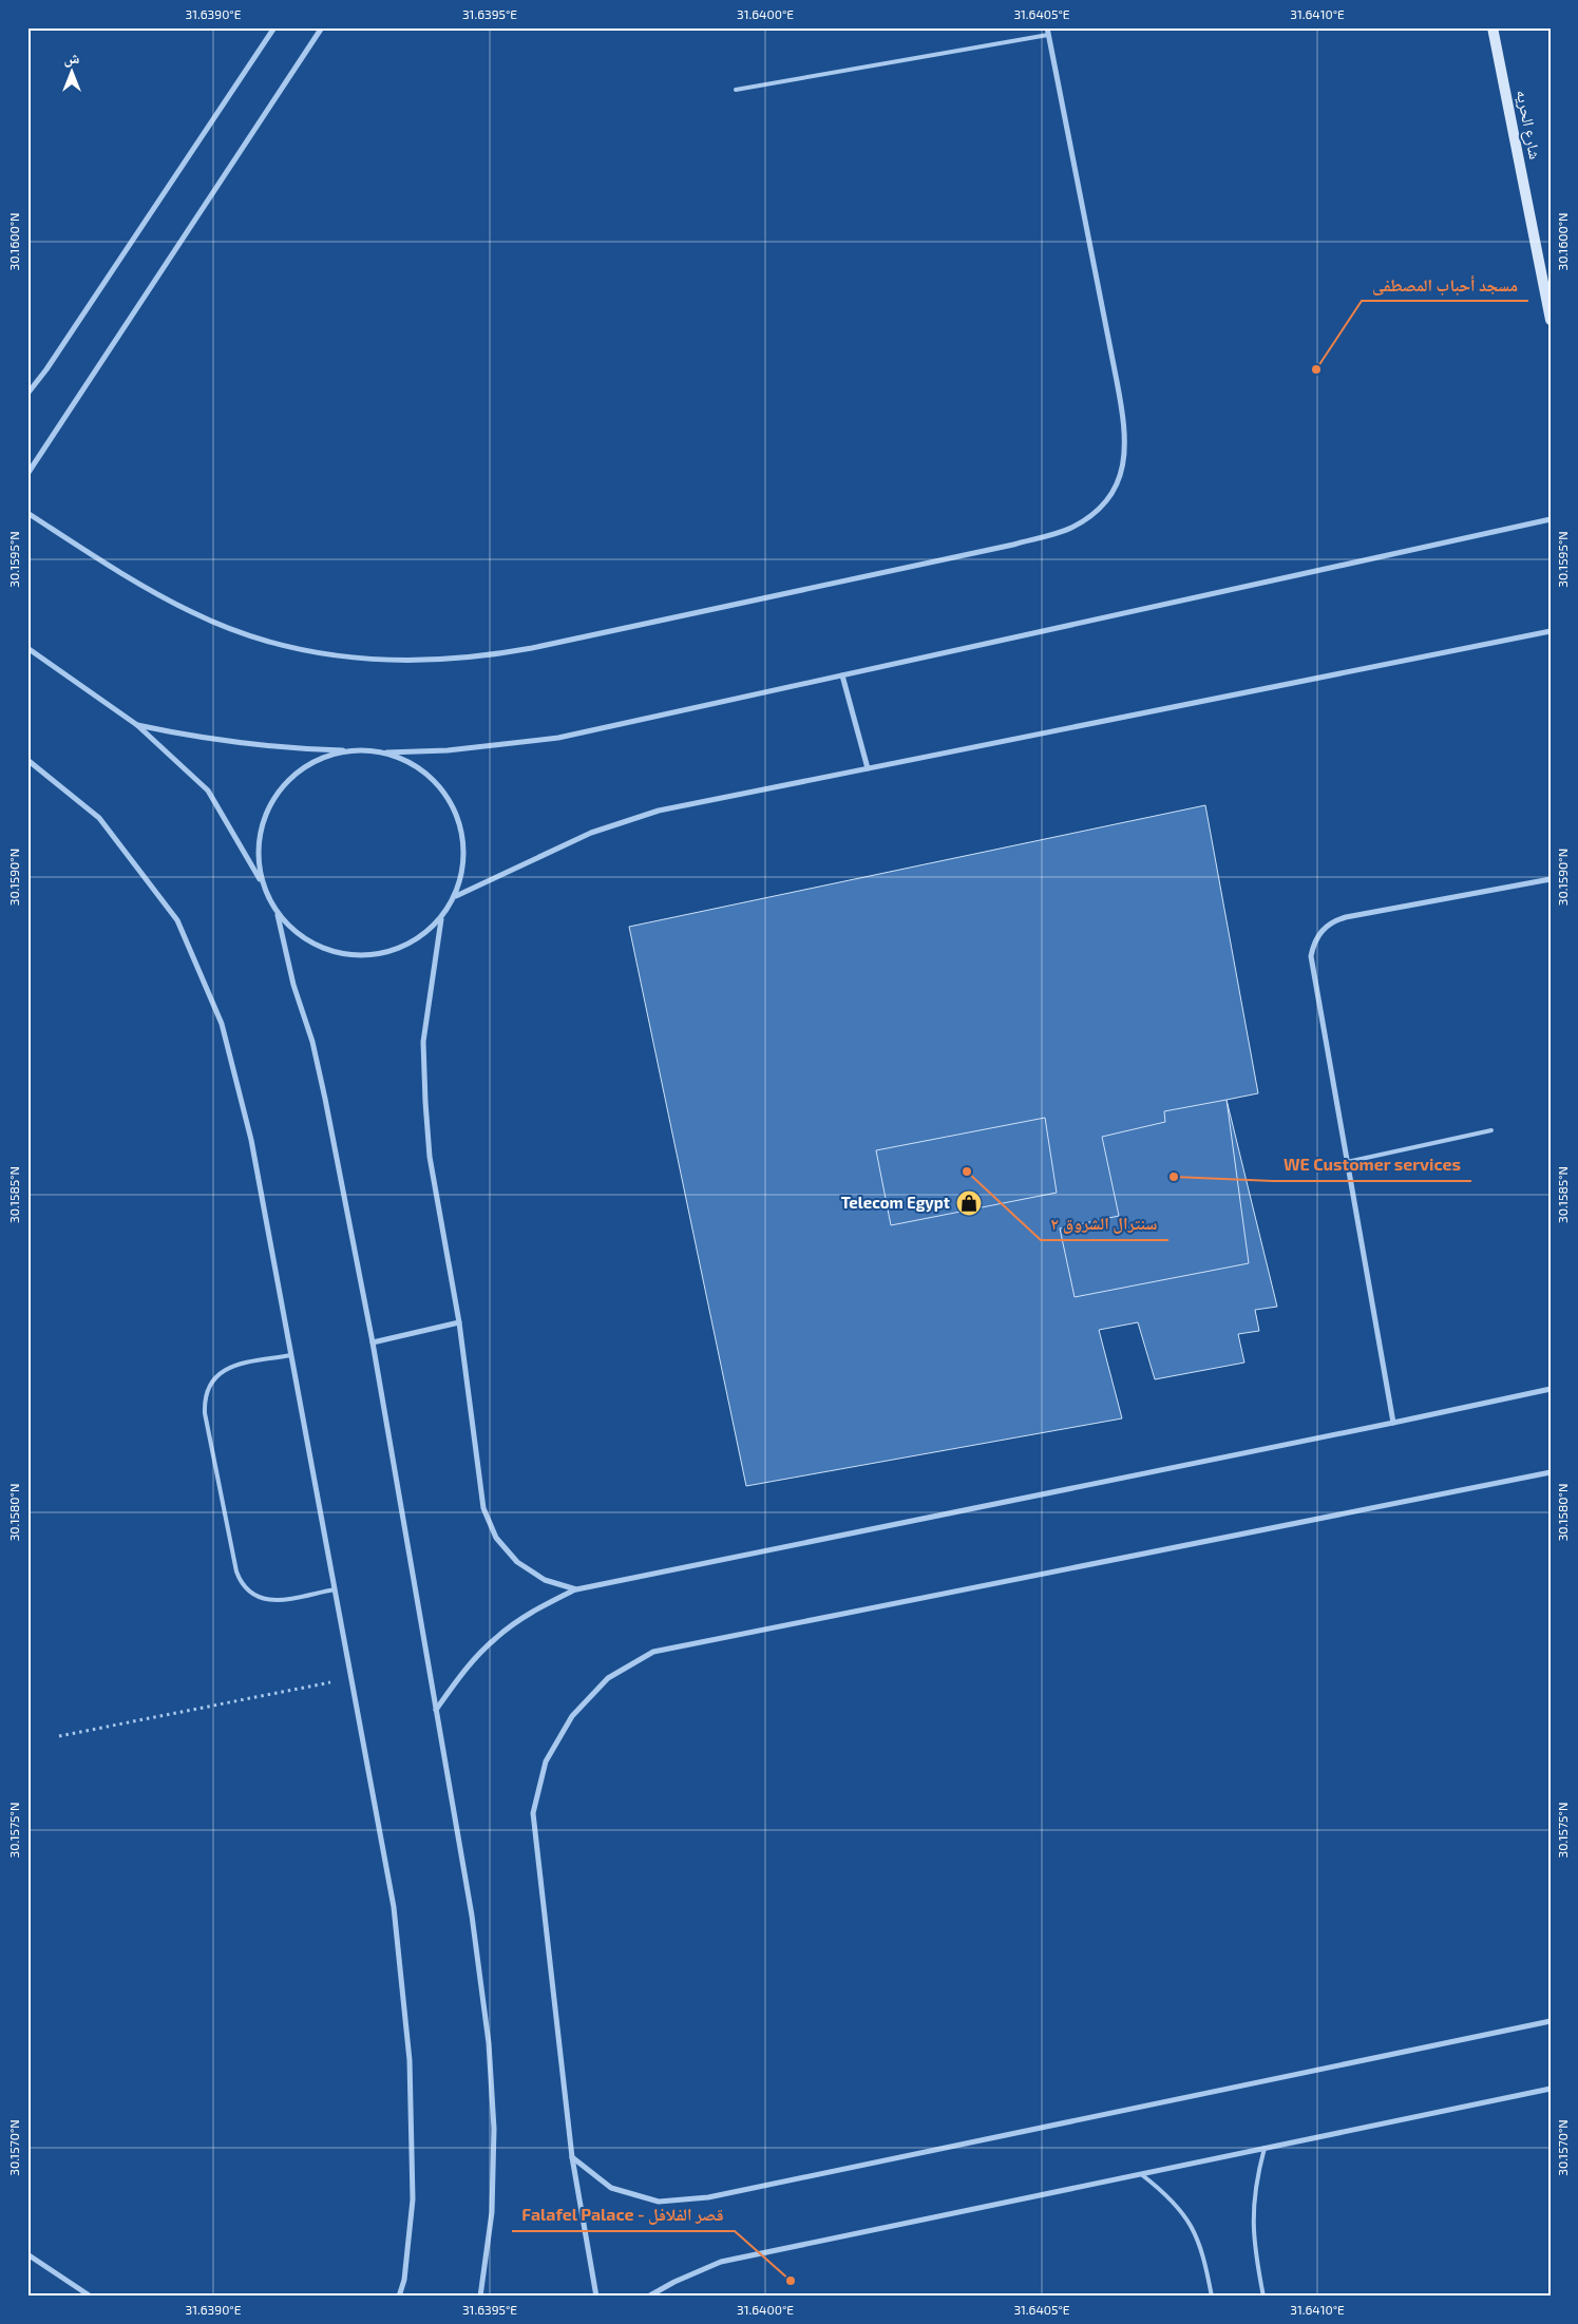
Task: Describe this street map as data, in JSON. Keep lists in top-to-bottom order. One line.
{"streets":{"street":["شارع الحريه"]},"places":{"other":["مسجد أحباب المصطفى","سنترال الشروق ٢","WE Customer services","Falafel Palace - قصر الفلافل"],"shop":["Telecom Egypt"]},"north":"top","coordinates":["31.6390°E","31.6395°E","31.6400°E","31.6405°E","31.6410°E","30.1600°N","30.1595°N","30.1590°N","30.1585°N","30.1580°N","30.1575°N","30.1570°N"]}
